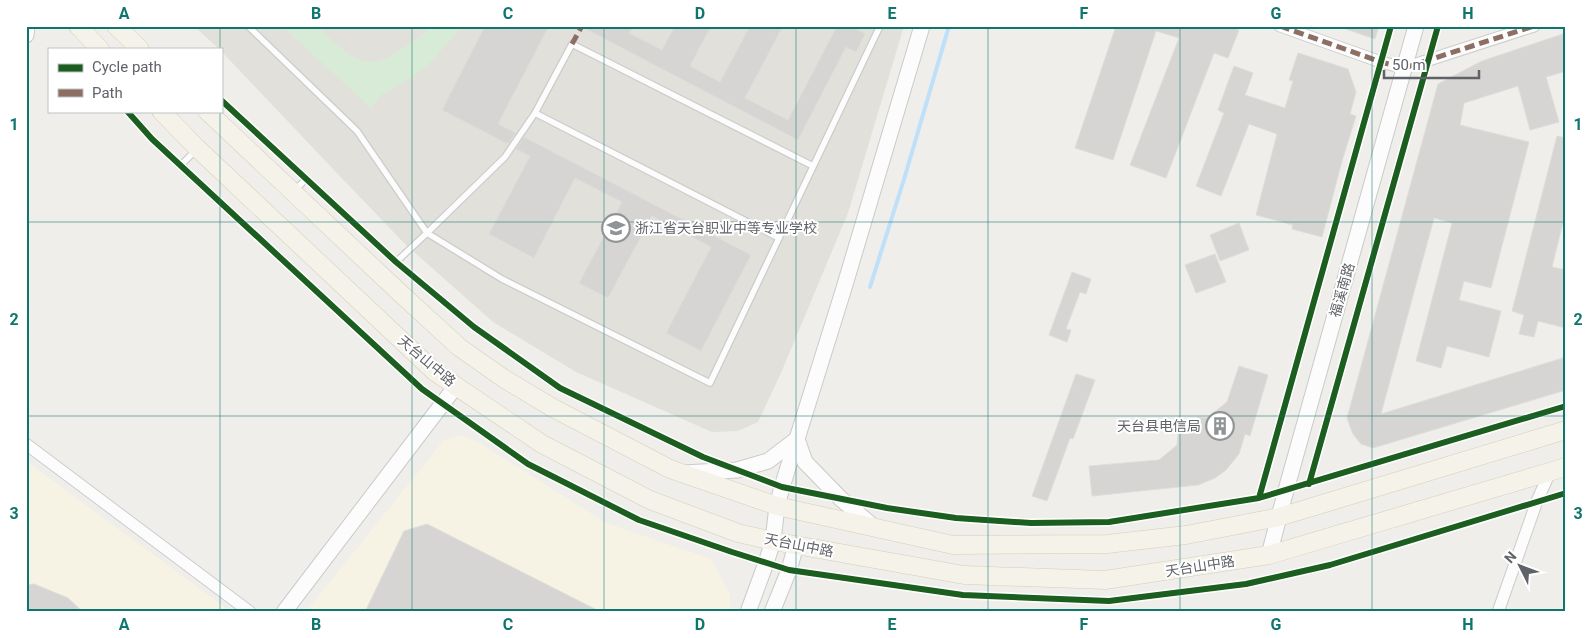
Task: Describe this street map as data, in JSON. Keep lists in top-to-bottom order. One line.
{"streets":{"main road":["天台山中路"],"street":["福溪南路"]},"crossings":[["福溪南路","天台山中路"]],"places":{"school or university":["浙江省天台职业中等专业学校"],"building":["天台县电信局"]},"legend":["Cycle path","Path"],"scale_bar":"50 m","north":"top left","grid":{"columns":["A","B","C","D","E","F","G","H"],"rows":["1","2","3"]}}
